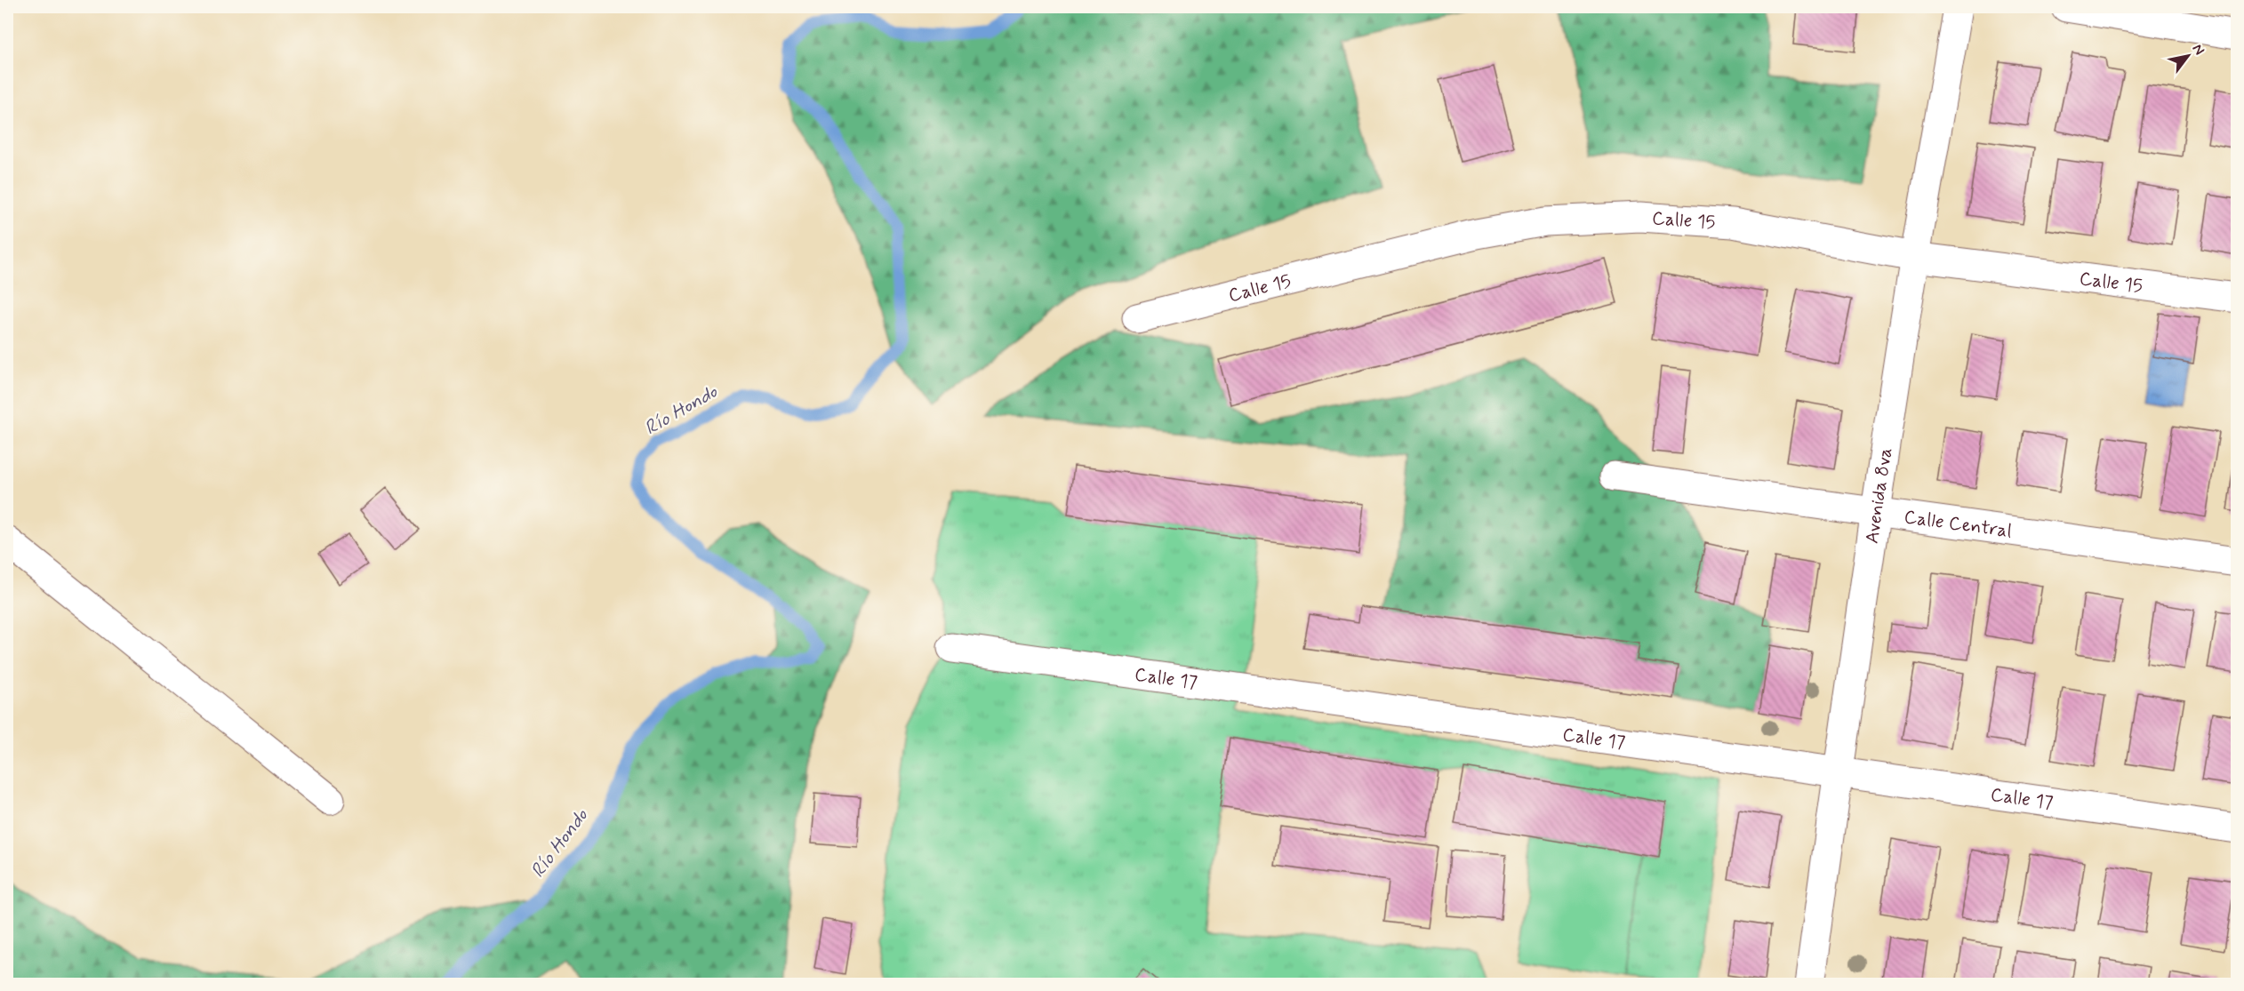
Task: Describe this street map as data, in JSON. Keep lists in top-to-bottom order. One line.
{"streets":{"street":["Calle 15","Avenida 8va","Calle Central","Calle 17"]},"crossings":[["Calle 15","Avenida 8va"],["Avenida 8va","Calle Central"],["Avenida 8va","Calle 17"]],"water":["Río Hondo"],"north":"top right"}
